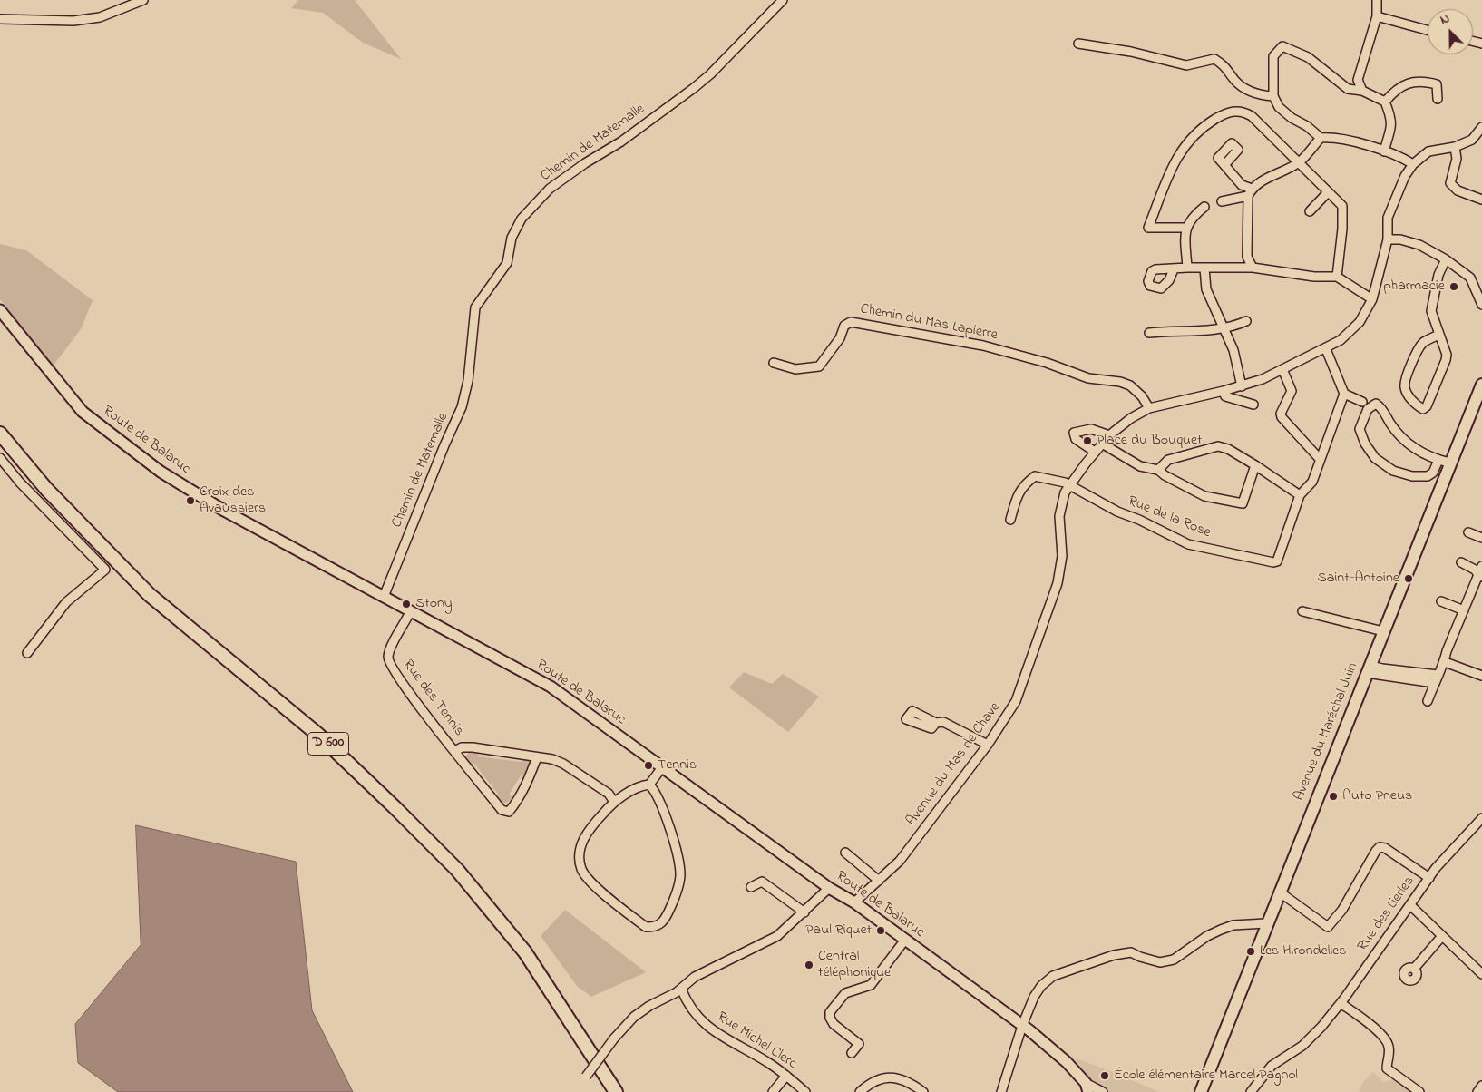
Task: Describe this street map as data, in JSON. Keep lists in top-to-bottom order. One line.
{"streets":{"main road":["Avenue du Maréchal Juin","D 600"],"street":["Chemin de Matemalle","Chemin du Mas Lapierre","Route de Balaruc","Rue de la Rose","Rue des Tennis","Avenue du Mas de Chave","Rue des Lierles","Rue Michel Clerc"]},"crossings":[["Chemin de Matemalle","Route de Balaruc"],["Chemin du Mas Lapierre","Avenue du Mas de Chave"],["Route de Balaruc","Rue des Tennis"],["Route de Balaruc","Avenue du Mas de Chave"],["Rue de la Rose","Avenue du Mas de Chave"]],"places":["pharmacie","Place du Bouquet","Croix des Avaussiers","Saint-Antoine","Stony","Tennis","Auto Pneus","Paul Riquet","Les Hirondelles","Central téléphonique","École élémentaire Marcel Pagnol"],"north":"top left"}
